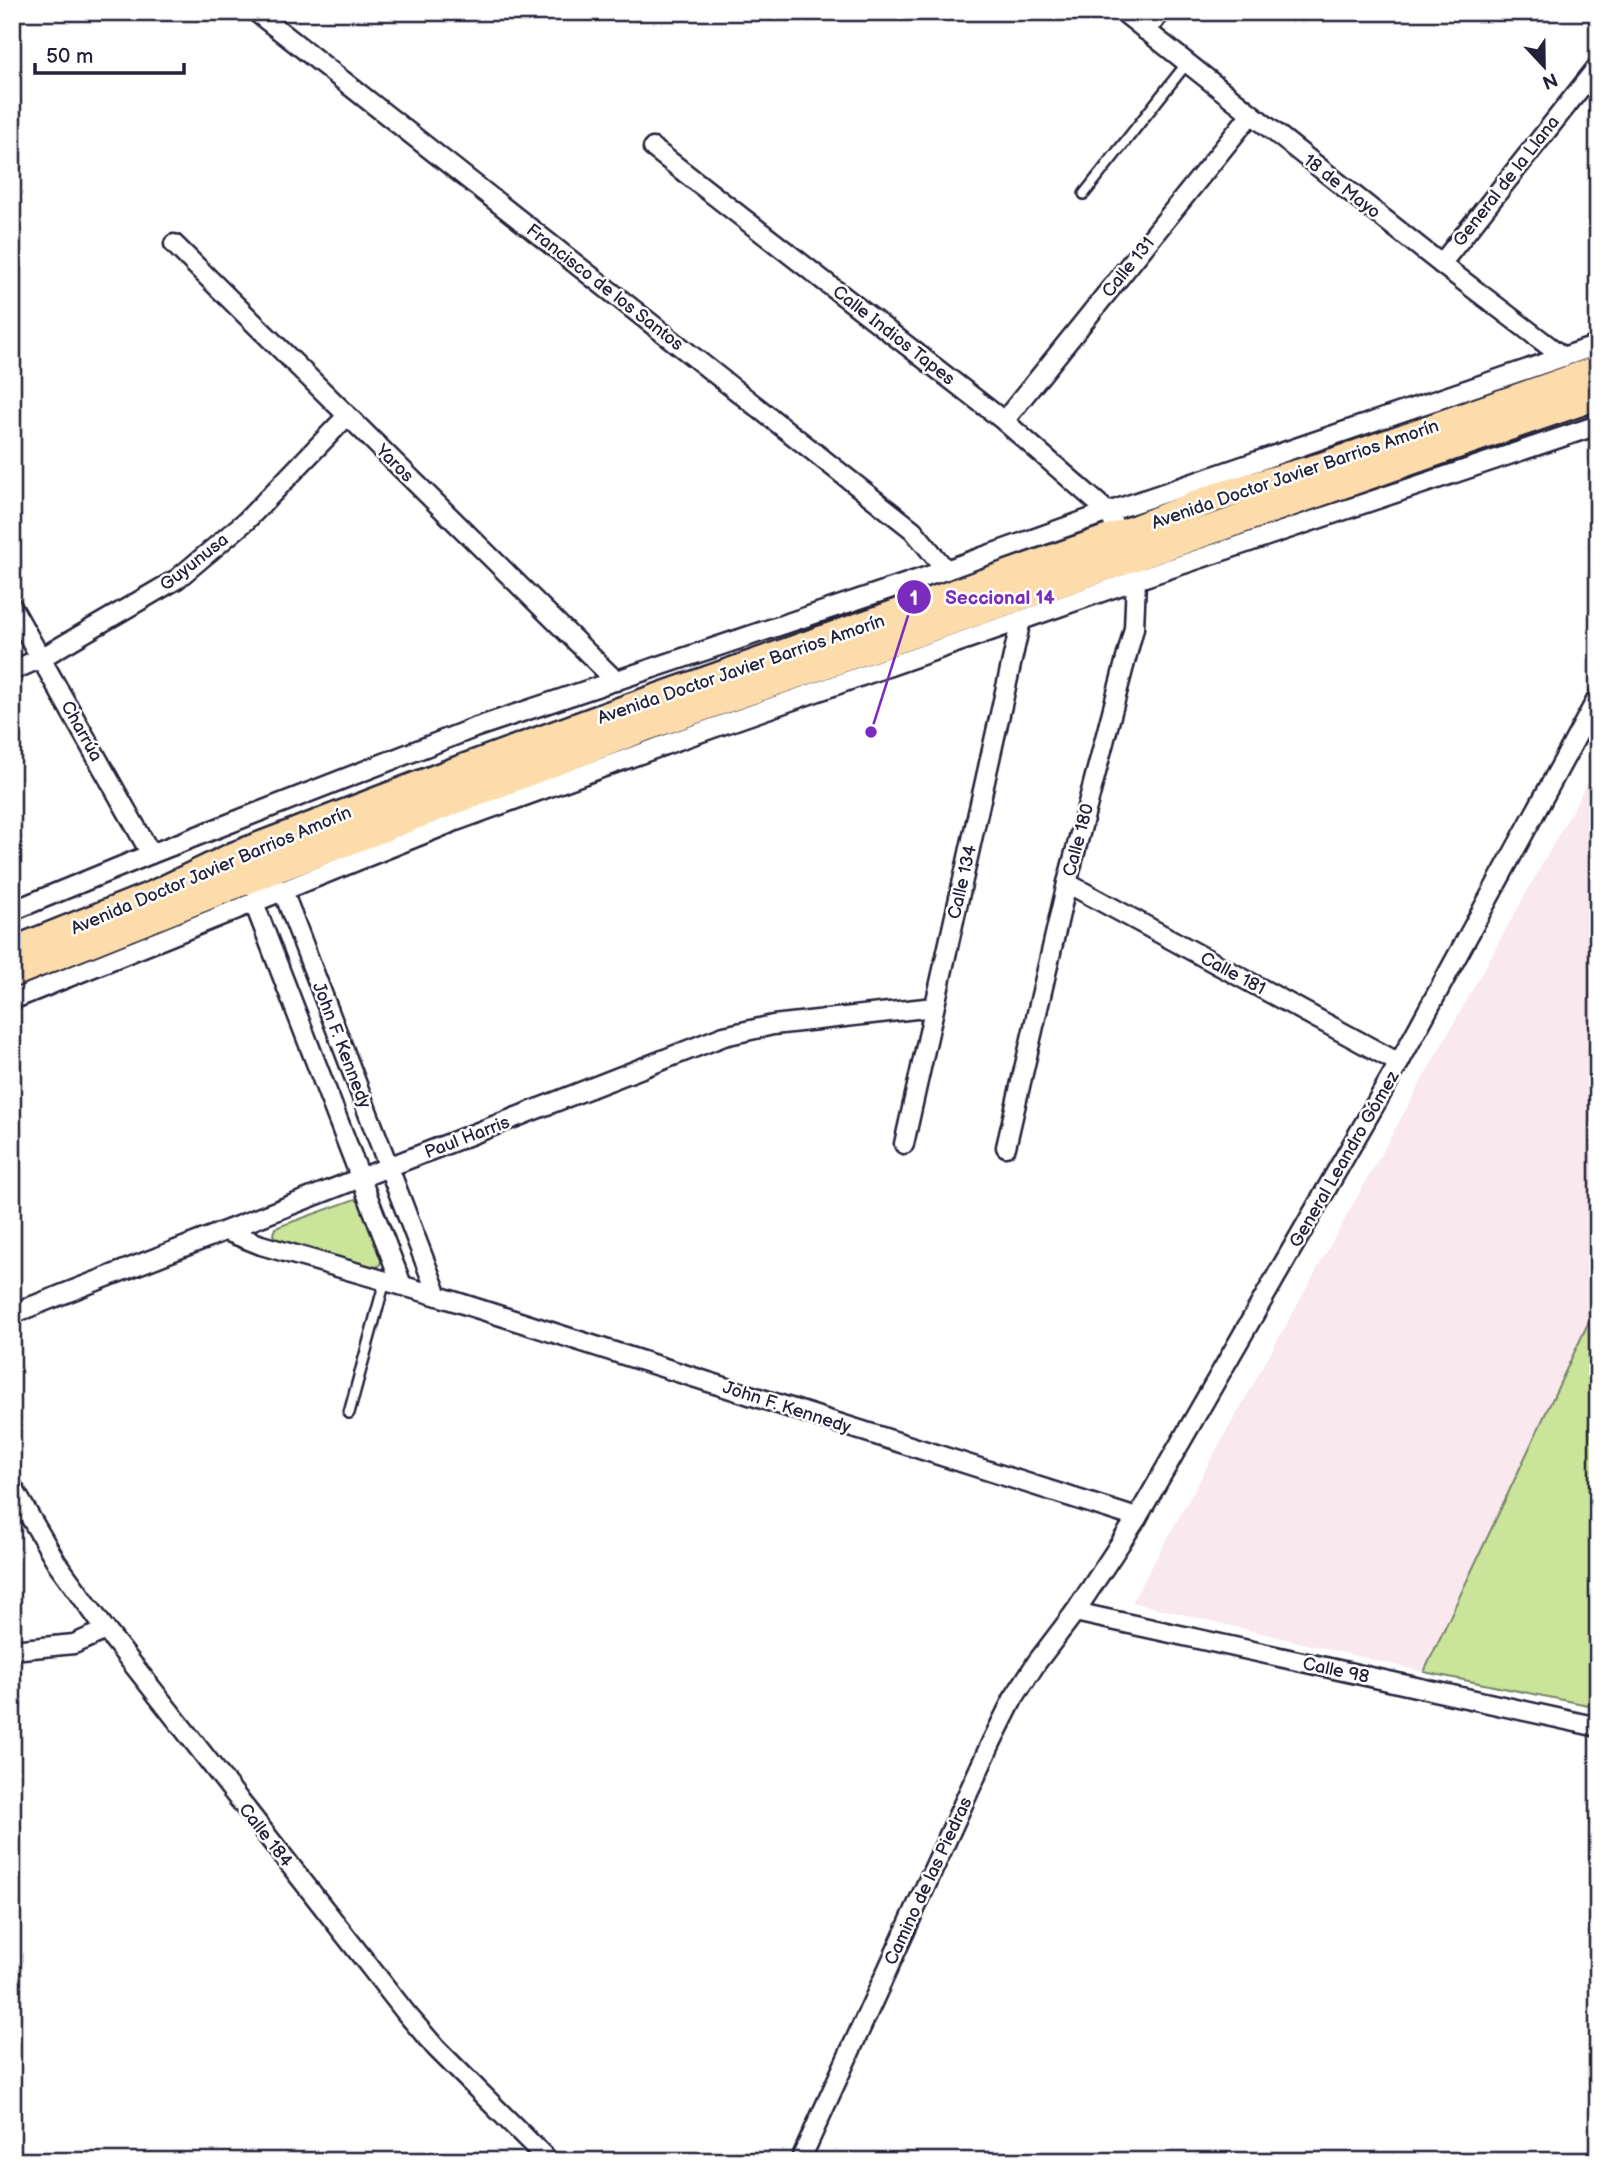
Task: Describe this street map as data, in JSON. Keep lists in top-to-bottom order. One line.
{"streets":{"highway":["Avenida Doctor Javier Barrios Amorín"],"street":["General de la Llana","18 de Mayo","Calle 131","Francisco de los Santos","Calle Indios Tapes","Yaros","Guyunusa","Charrúa","Calle 180","Calle 134","Calle 181","John F. Kennedy","Paul Harris","General Leandro Gómez","Calle 98","Calle 184","Camino de las Piedras"]},"crossings":[["General de la Llana","18 de Mayo"],["18 de Mayo","Calle 131"],["18 de Mayo","Avenida Doctor Javier Barrios Amorín"],["Calle 131","Calle Indios Tapes"],["Francisco de los Santos","Avenida Doctor Javier Barrios Amorín"],["Calle Indios Tapes","Avenida Doctor Javier Barrios Amorín"],["Calle Indios Tapes","Calle 180"],["Yaros","Avenida Doctor Javier Barrios Amorín"],["Yaros","Guyunusa"],["Avenida Doctor Javier Barrios Amorín","Charrúa"],["Avenida Doctor Javier Barrios Amorín","Calle 180"],["Avenida Doctor Javier Barrios Amorín","Calle 134"],["Avenida Doctor Javier Barrios Amorín","John F. Kennedy"],["Guyunusa","Charrúa"],["Calle 180","Calle 181"],["Calle 134","Paul Harris"],["Calle 181","General Leandro Gómez"],["John F. Kennedy","Paul Harris"],["John F. Kennedy","General Leandro Gómez"],["General Leandro Gómez","Calle 98"],["General Leandro Gómez","Camino de las Piedras"],["Calle 98","Camino de las Piedras"]],"places":["Seccional 14"],"scale_bar":"50 m","north":"bottom"}
